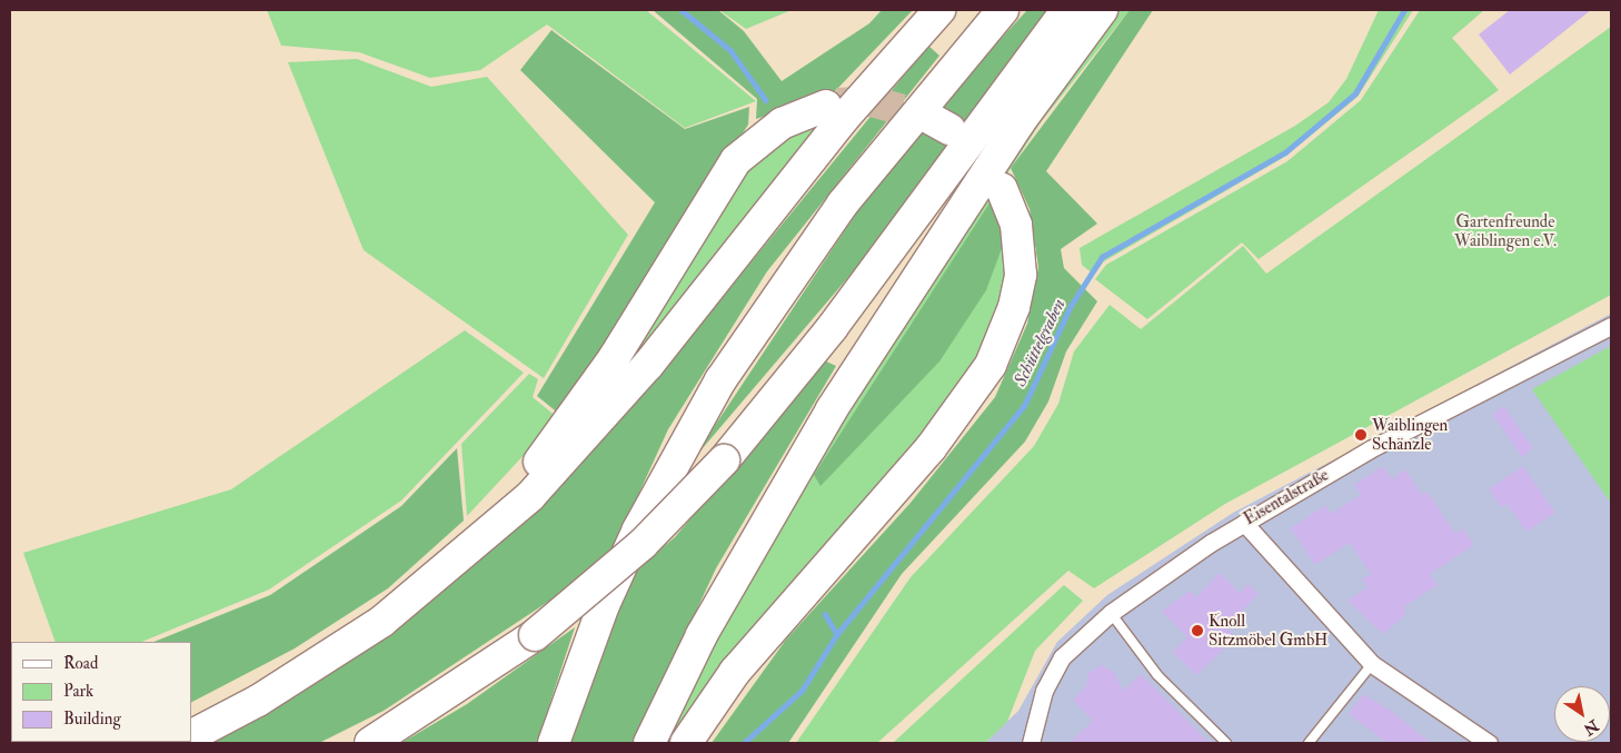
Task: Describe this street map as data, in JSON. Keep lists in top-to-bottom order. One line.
{"streets":{"street":["Eisentalstraße"]},"water":["Schüttelgraben"],"parks":["Gartenfreunde Waiblingen e.V."],"places":["Waiblingen Schänzle","Knoll Sitzmöbel GmbH"],"legend":["Road","Park","Building"],"north":"bottom right"}
